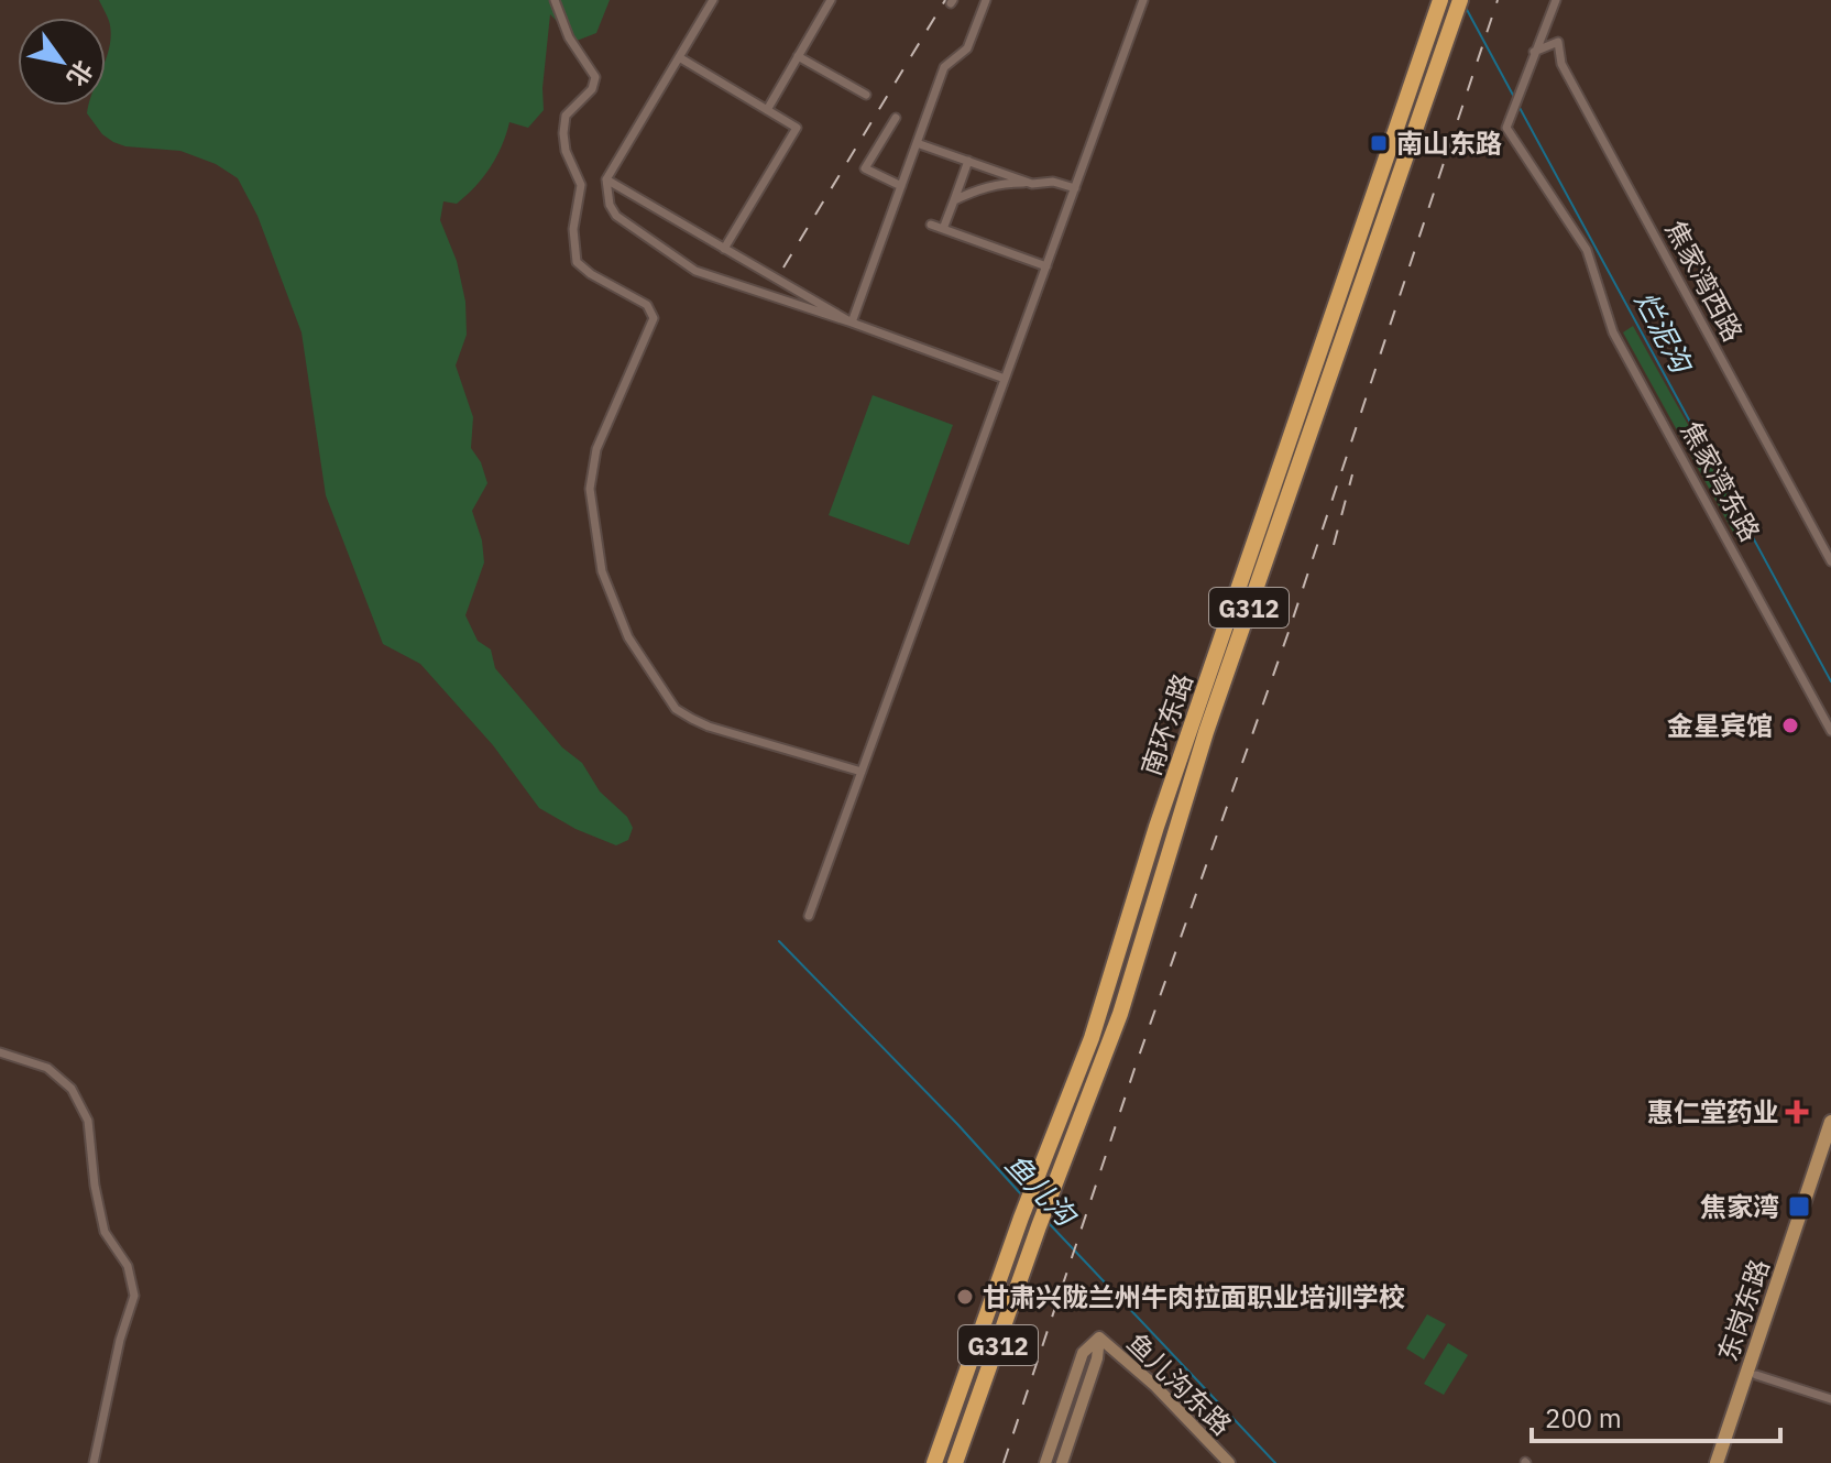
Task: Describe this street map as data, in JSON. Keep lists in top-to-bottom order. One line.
{"streets":{"highway":["G312","南环东路"],"main road":["东岗东路"],"street":["焦家湾西路","焦家湾东路","鱼儿沟东路"]},"crossings":[["焦家湾西路","焦家湾东路"]],"water":["烂泥沟","鱼儿沟"],"places":{"transit":["南山东路","焦家湾"],"other":["金星宾馆","甘肃兴陇兰州牛肉拉面职业培训学校"],"health":["惠仁堂药业"]},"scale_bar":"200 m","north":"bottom right"}
